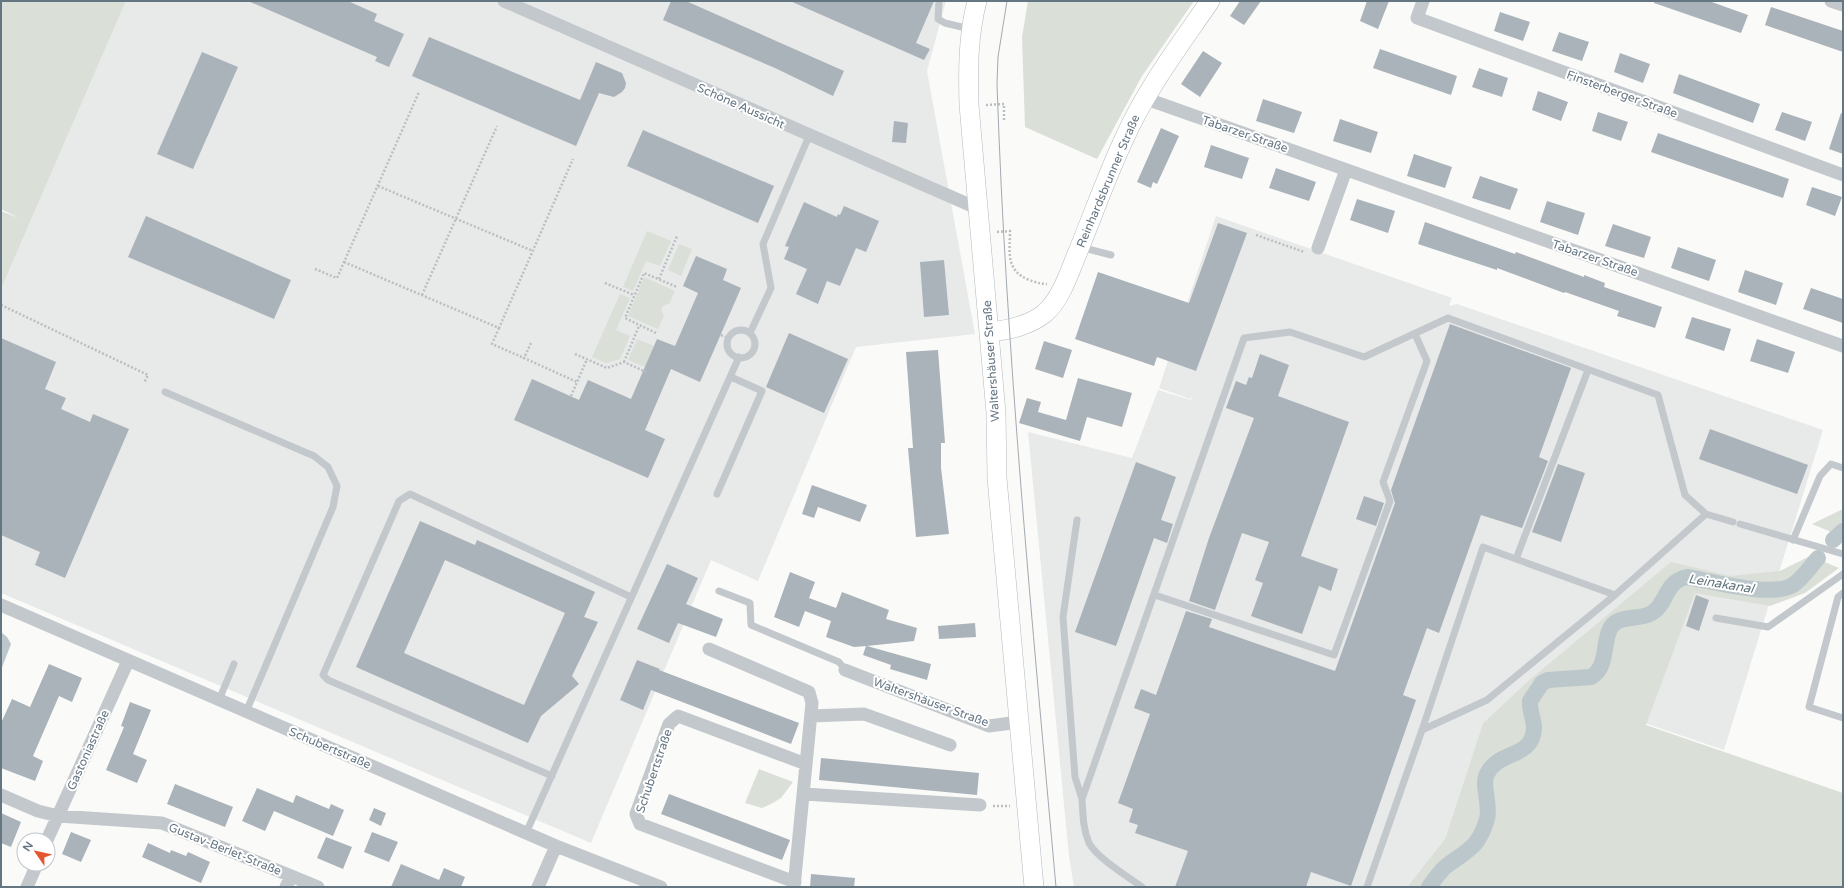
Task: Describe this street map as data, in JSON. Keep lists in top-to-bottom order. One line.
{"streets":{"main road":["Reinhardsbrunner Straße","Waltershäuser Straße"],"street":["Finsterberger Straße","Schöne Aussicht","Tabarzer Straße","Schubertstraße","Gastoniastraße","Gustav-Berlet-Straße"]},"crossings":[["Schöne Aussicht","Waltershäuser Straße"],["Tabarzer Straße","Reinhardsbrunner Straße"],["Reinhardsbrunner Straße","Waltershäuser Straße"],["Schubertstraße","Gastoniastraße"],["Gastoniastraße","Gustav-Berlet-Straße"]],"water":["Leinakanal"],"north":"top left"}
